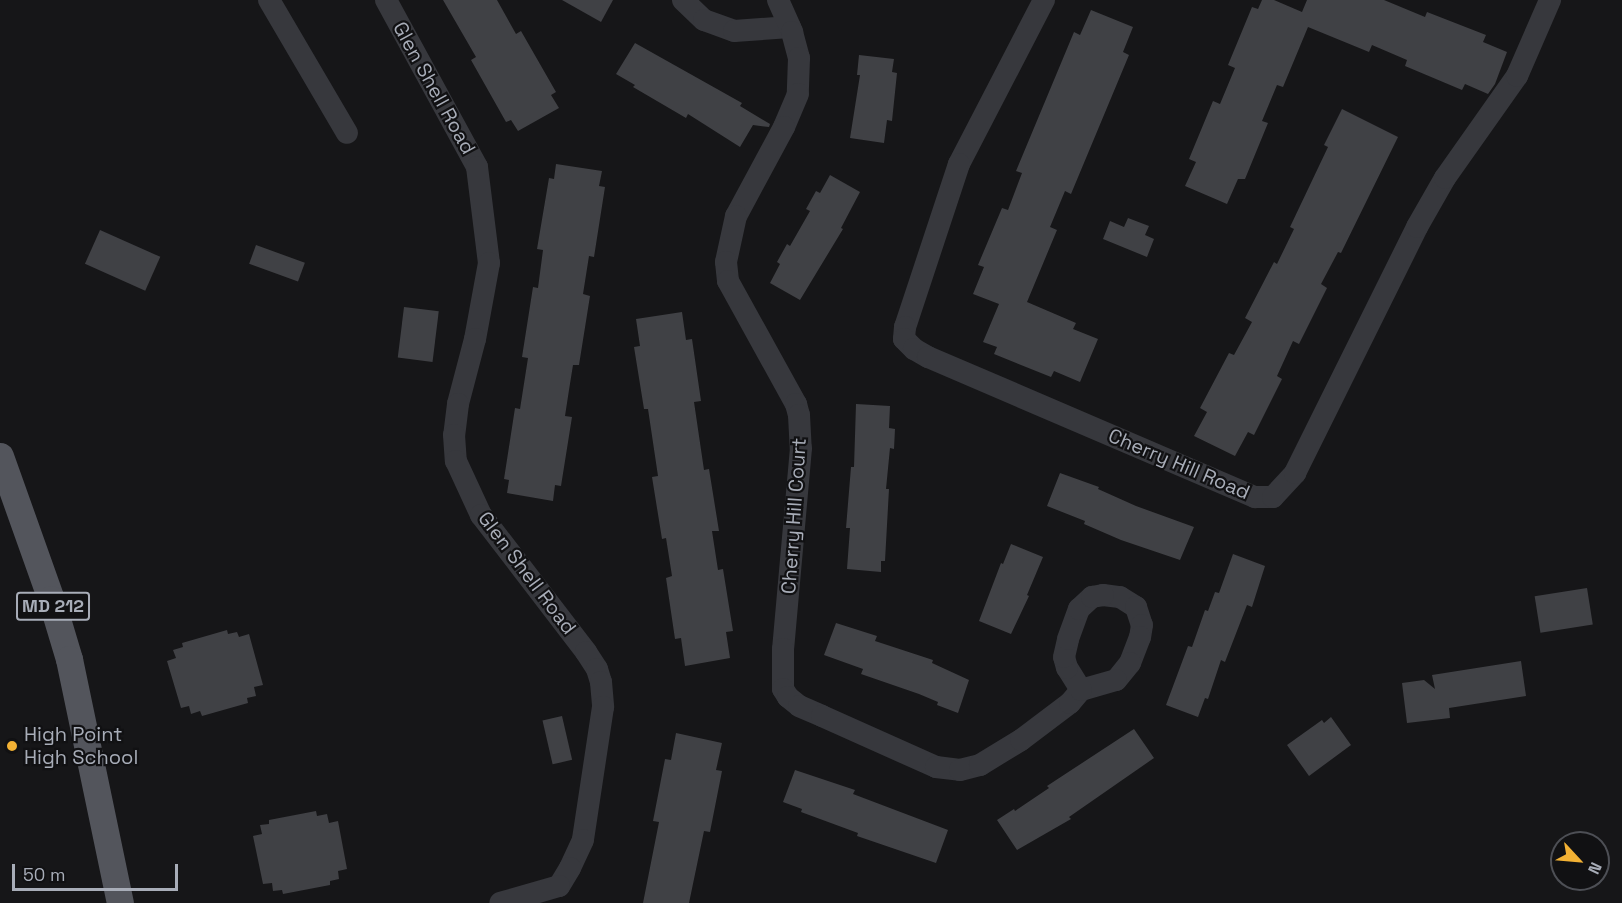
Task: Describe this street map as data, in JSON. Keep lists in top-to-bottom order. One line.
{"streets":{"main road":["MD 212"],"street":["Glen Shell Road","Cherry Hill Road","Cherry Hill Court"]},"places":["High Point High School"],"scale_bar":"50 m","north":"bottom right"}
